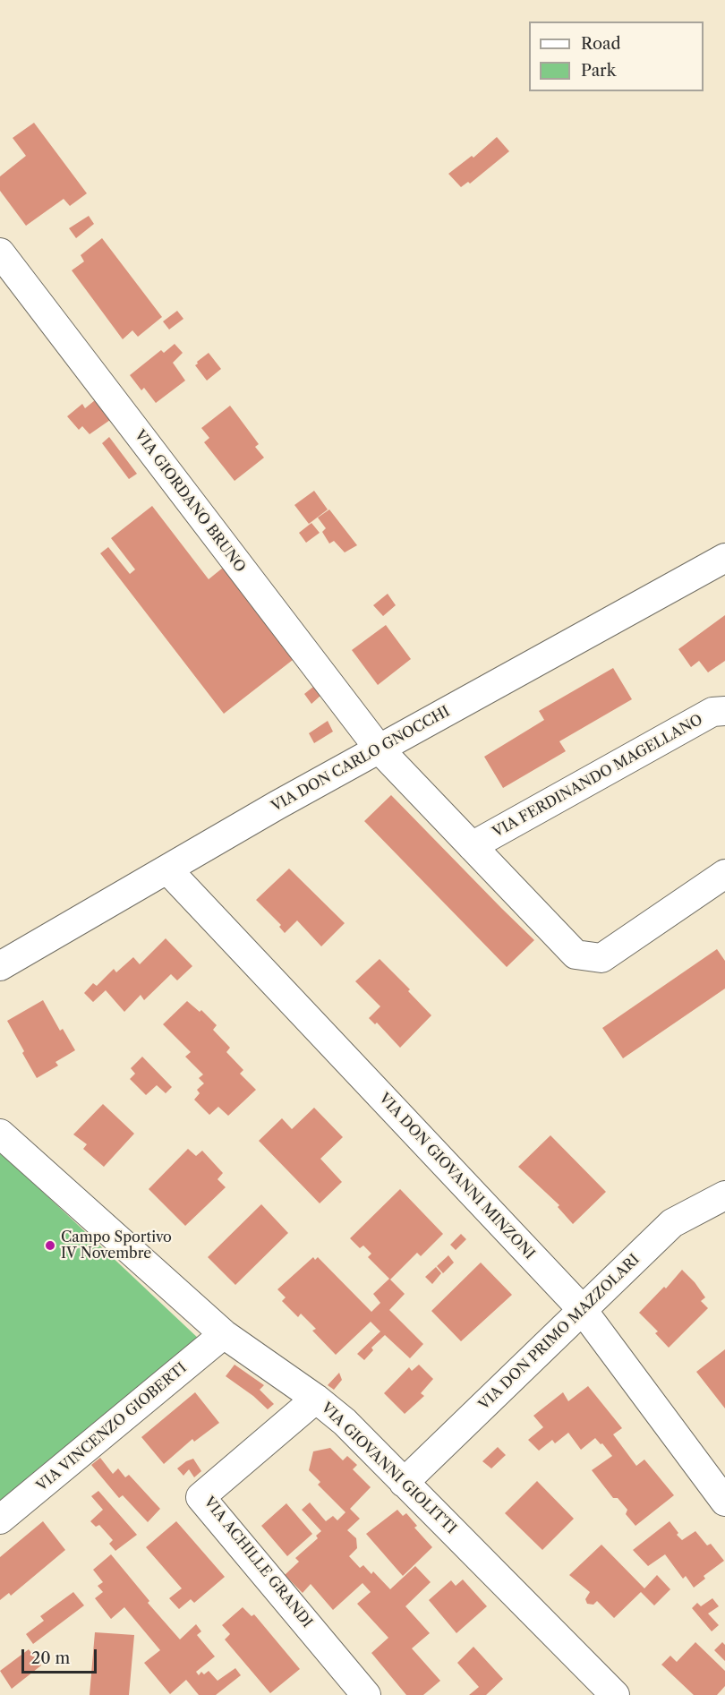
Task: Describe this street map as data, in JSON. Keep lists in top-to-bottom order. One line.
{"streets":{"street":["VIA GIORDANO BRUNO","VIA DON CARLO GNOCCHI","VIA FERDINANDO MAGELLANO","VIA DON GIOVANNI MINZONI","VIA DON PRIMO MAZZOLARI","VIA VINCENZO GIOBERTI","VIA GIOVANNI GIOLITTI","VIA ACHILLE GRANDI"]},"crossings":[["VIA GIORDANO BRUNO","VIA DON CARLO GNOCCHI"],["VIA DON CARLO GNOCCHI","VIA DON GIOVANNI MINZONI"],["VIA DON GIOVANNI MINZONI","VIA DON PRIMO MAZZOLARI"],["VIA DON PRIMO MAZZOLARI","VIA GIOVANNI GIOLITTI"],["VIA VINCENZO GIOBERTI","VIA GIOVANNI GIOLITTI"],["VIA GIOVANNI GIOLITTI","VIA ACHILLE GRANDI"]],"places":["Campo Sportivo IV Novembre"],"legend":["Road","Park"],"scale_bar":"20 m"}
